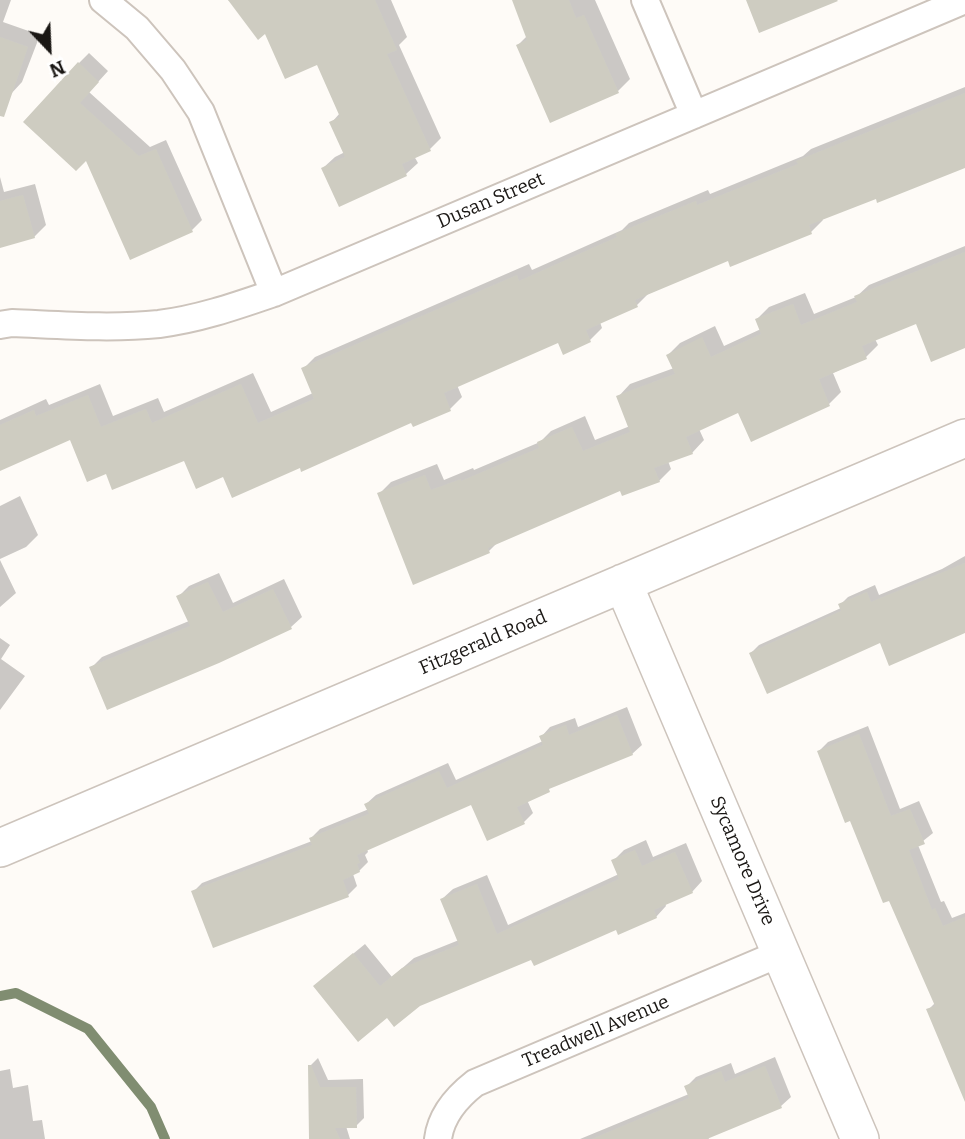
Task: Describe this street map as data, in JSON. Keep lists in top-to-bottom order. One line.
{"streets":{"main road":["Fitzgerald Road","Sycamore Drive"],"street":["Dusan Street","Treadwell Avenue"]},"crossings":[["Fitzgerald Road","Sycamore Drive"],["Sycamore Drive","Treadwell Avenue"]],"north":"bottom right"}
